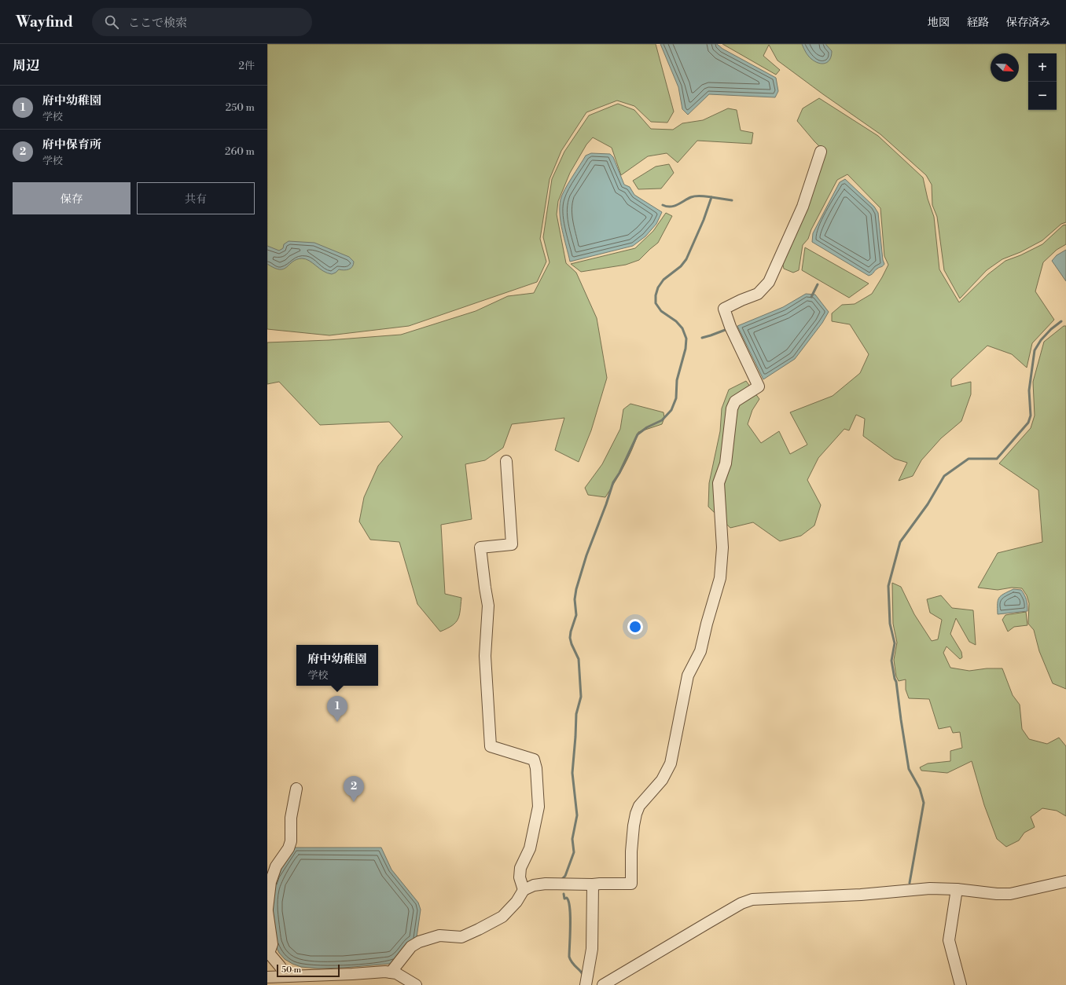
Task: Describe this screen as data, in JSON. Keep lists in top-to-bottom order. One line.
{"scale_bar":"50 m","north":"bottom right","page":{"header":"Wayfind","search":"ここで検索","nav":["地図","経路","保存済み"],"heading":["周辺","2件"],"map_buttons":["+","−"],"list":[{"mark":"1","name":"府中幼稚園","note":"学校","value":"250 m"},{"mark":"2","name":"府中保育所","note":"学校","value":"260 m"}],"buttons":["保存","共有"],"popup":["府中幼稚園","学校"],"pins":["1","2"],"scale":"50 m"}}
